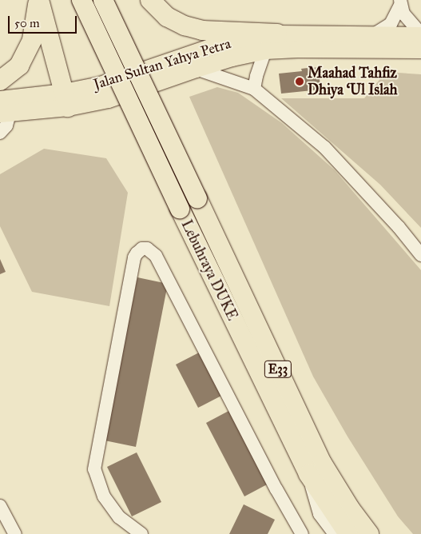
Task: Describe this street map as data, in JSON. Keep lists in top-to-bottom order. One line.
{"streets":{"highway":["Lebuhraya DUKE","E33"],"main road":["Jalan Sultan Yahya Petra"]},"places":["Maahad Tahfiz Dhiya ‘Ul Islah"],"scale_bar":"50 m"}
